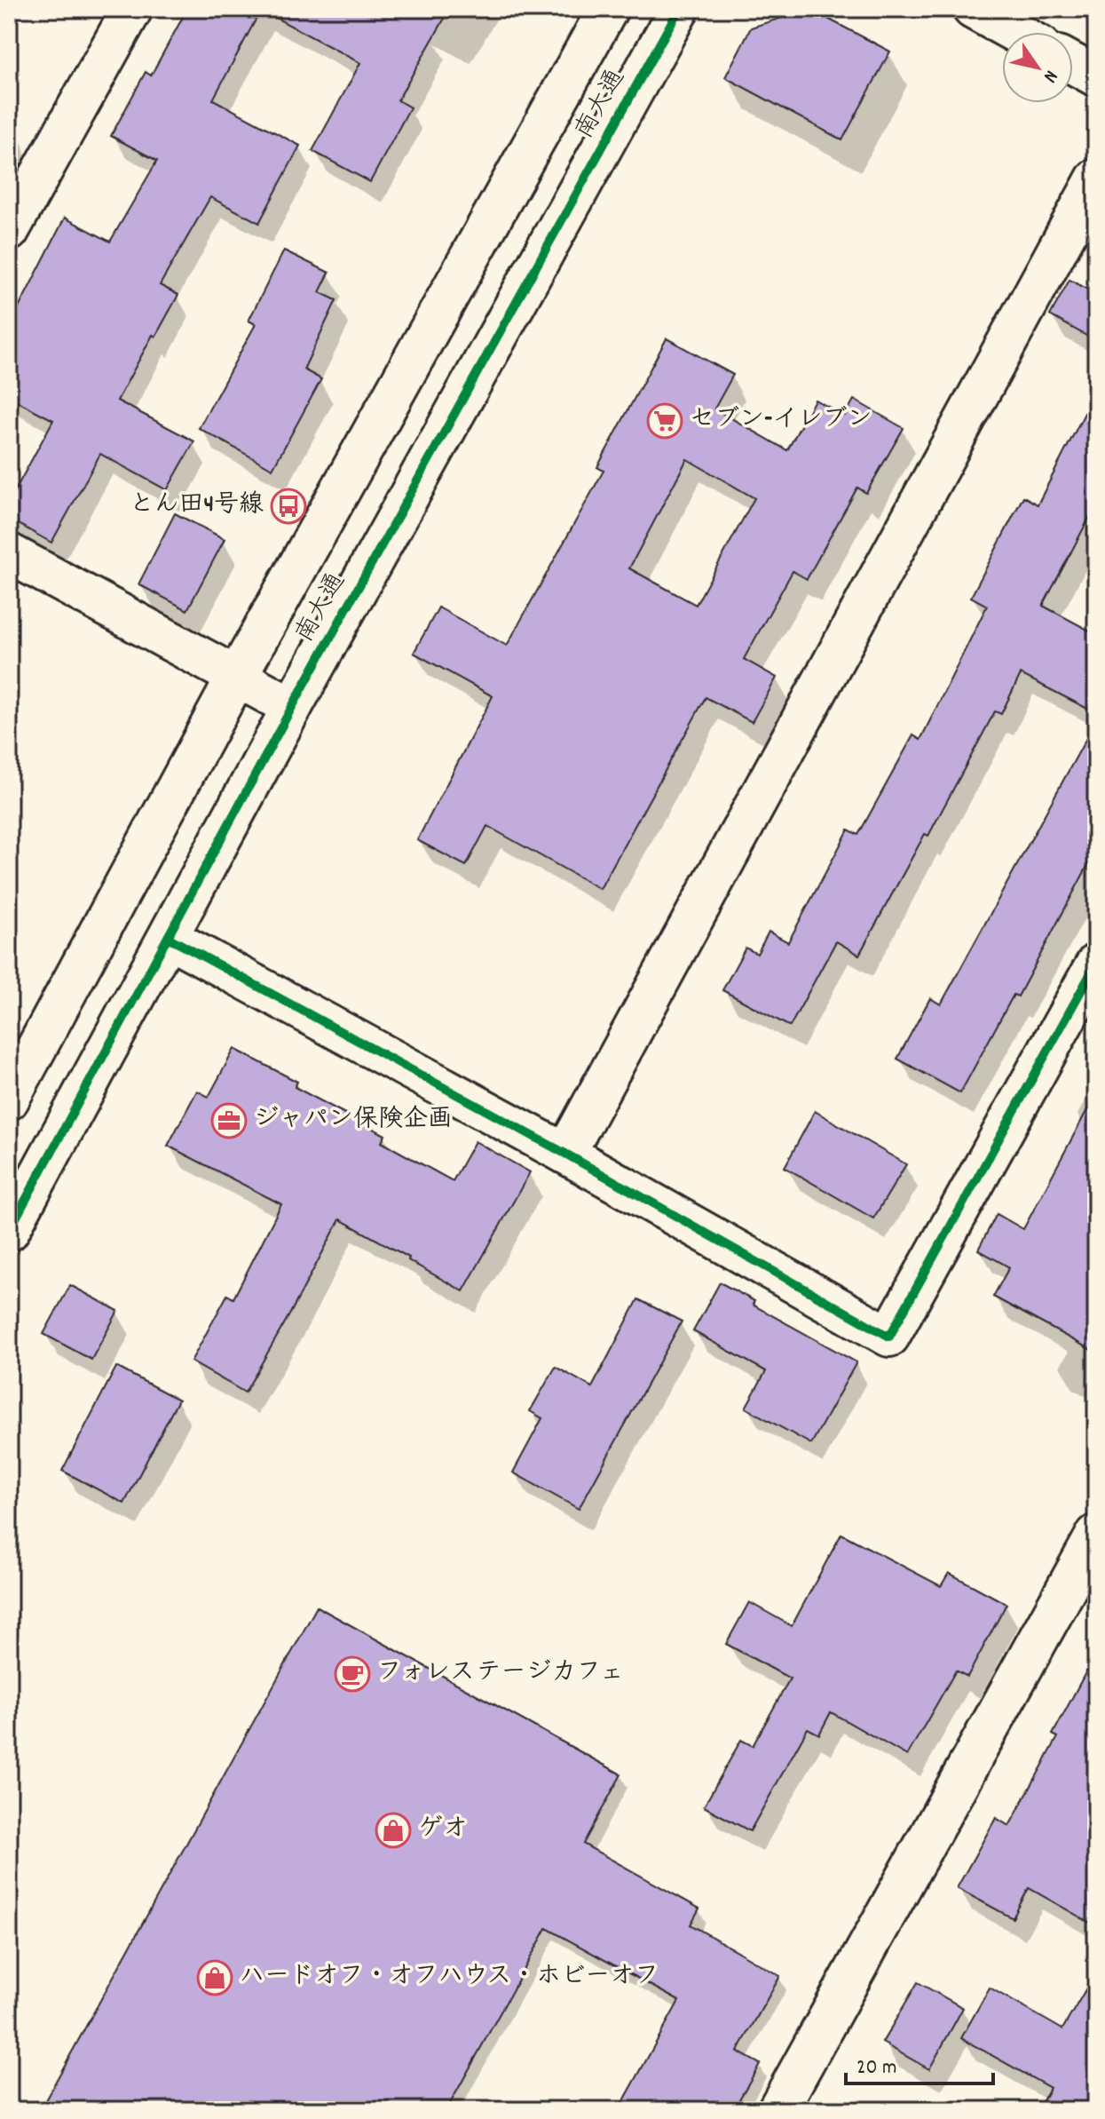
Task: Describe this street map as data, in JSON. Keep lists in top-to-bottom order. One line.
{"streets":{"street":["南大通"]},"places":{"supermarket":["セブン-イレブン"],"bus stop":["とん田4号線"],"office":["ジャパン保険企画"],"cafe":["フォレステージカフェ"],"shop":["ゲオ","ハードオフ・オフハウス・ホビーオフ"]},"scale_bar":"20 m","north":"bottom right"}
